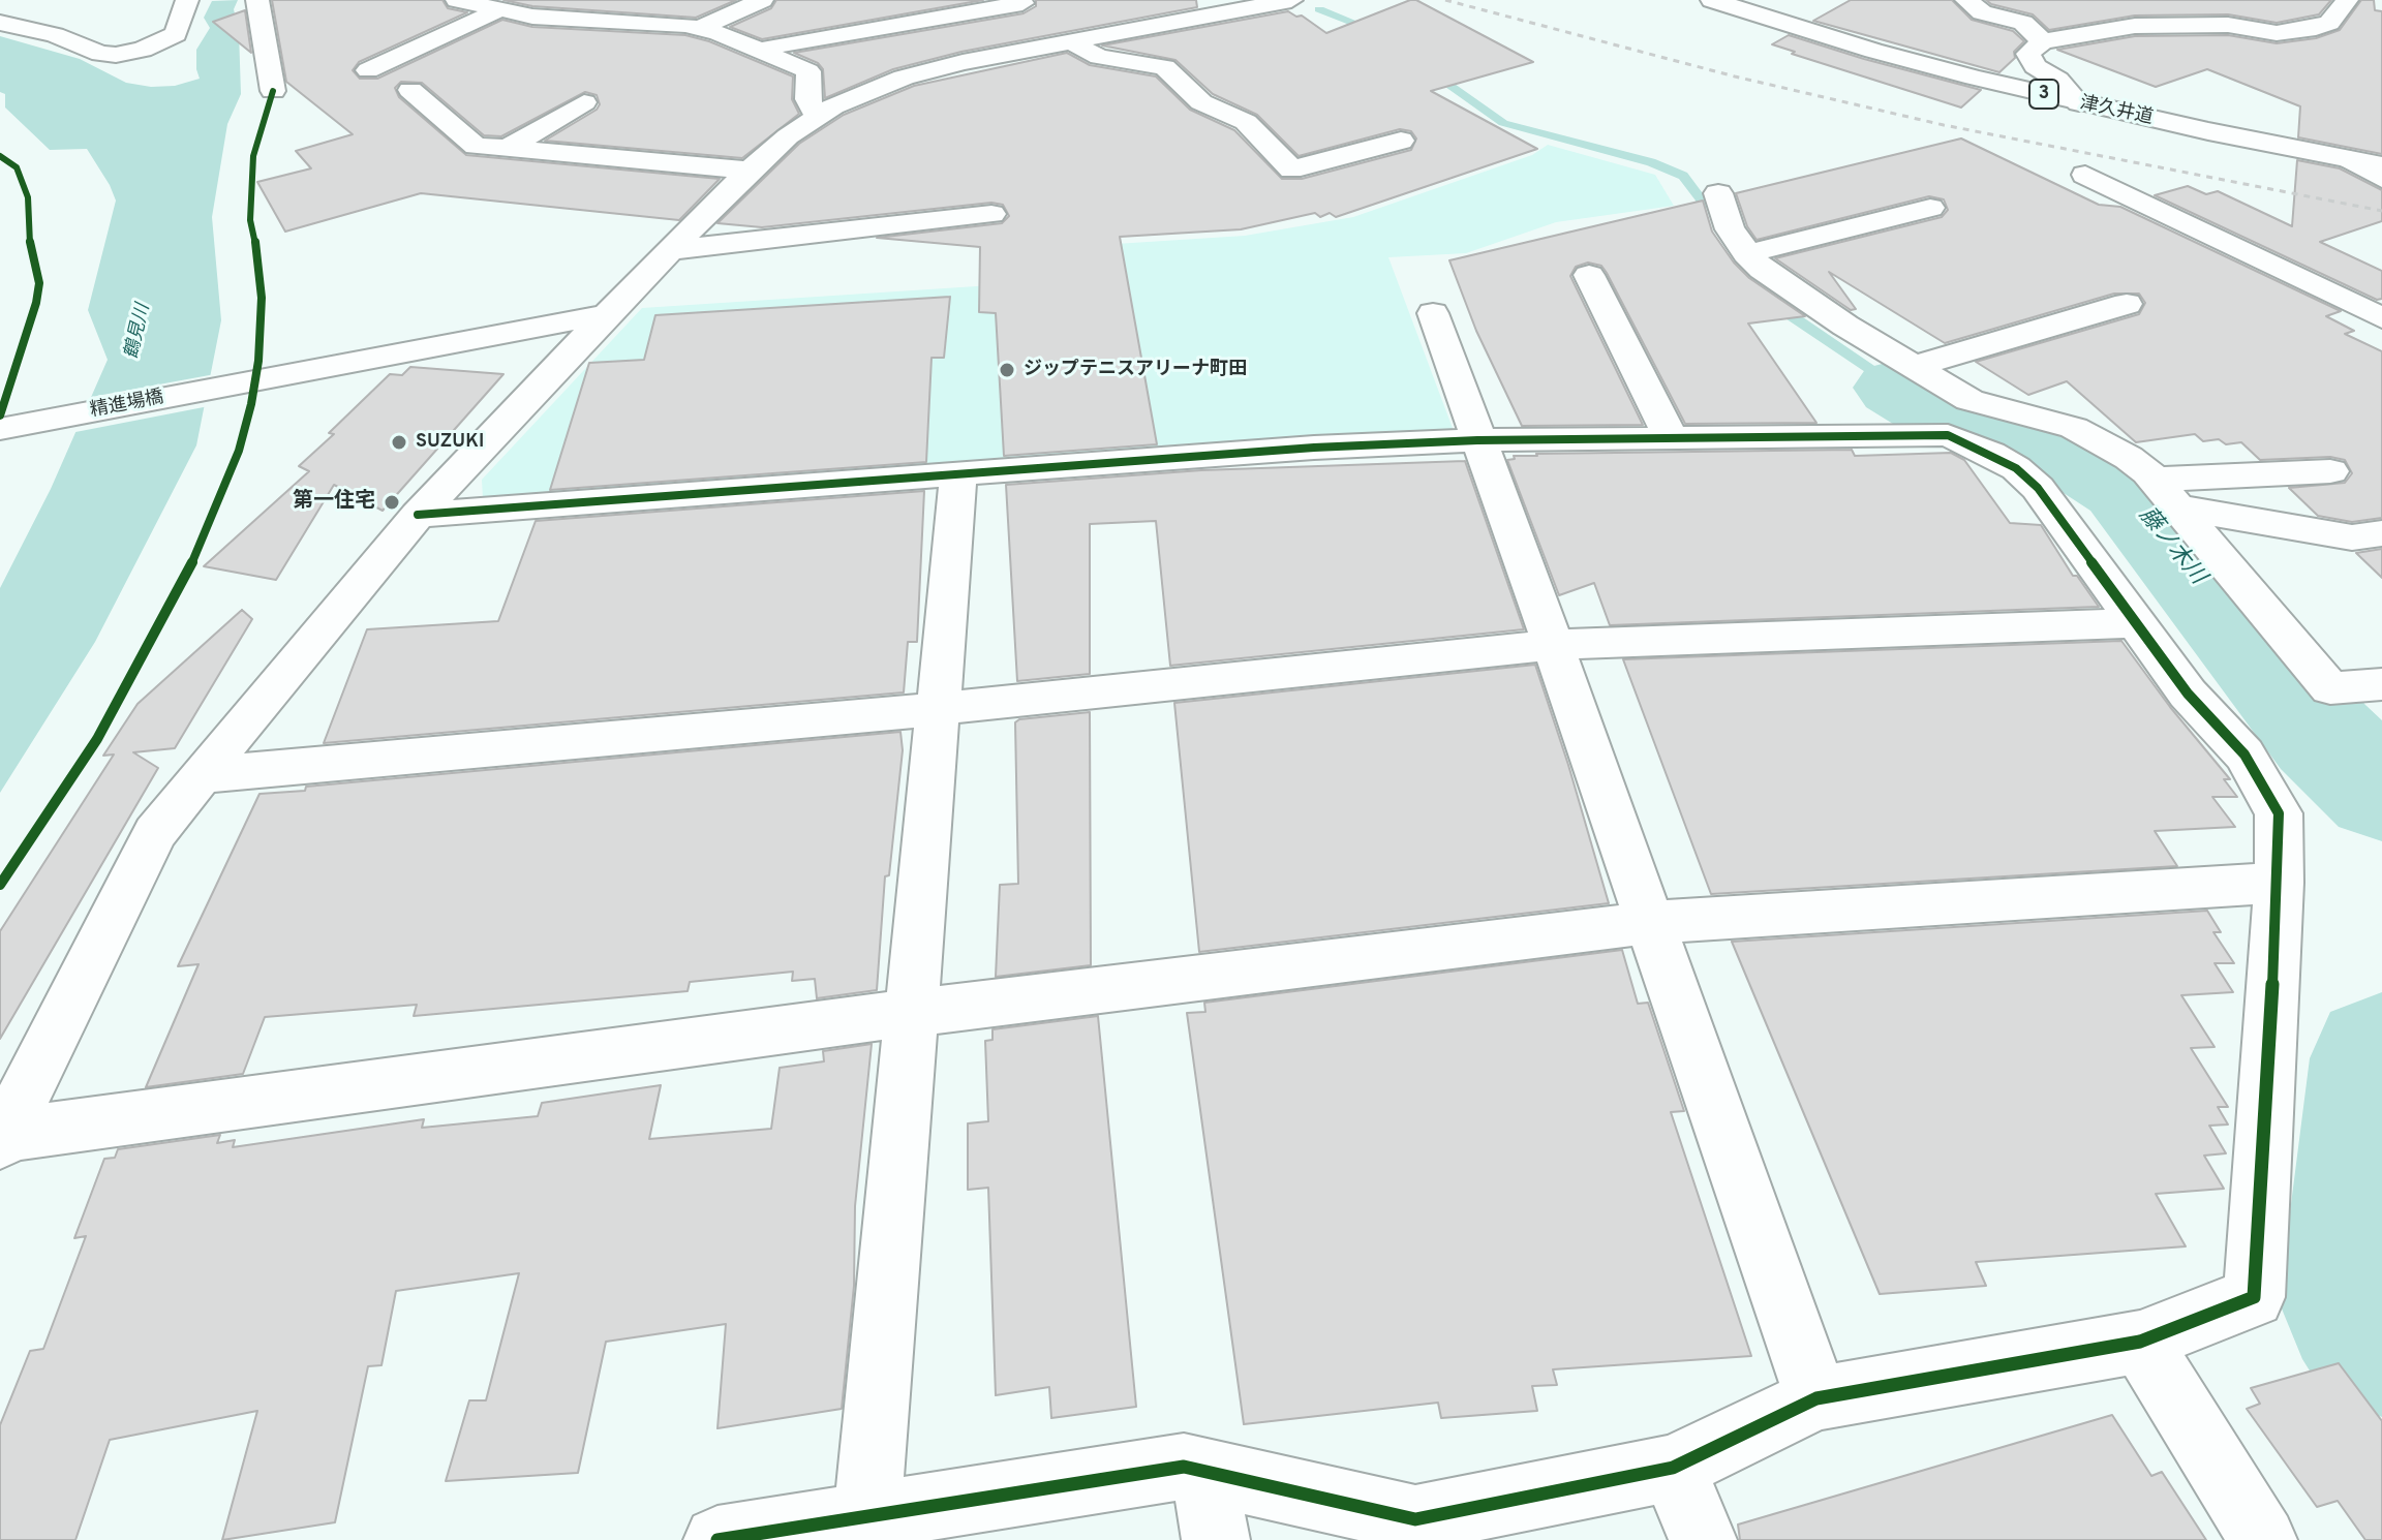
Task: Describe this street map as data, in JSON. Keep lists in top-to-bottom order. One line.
{"streets":{"street":["3","津久井道","精進場橋"]},"water":["鶴見川","藤ノ木川"],"places":["ジップテニスアリーナ町田","SUZUKI","第一住宅"]}
